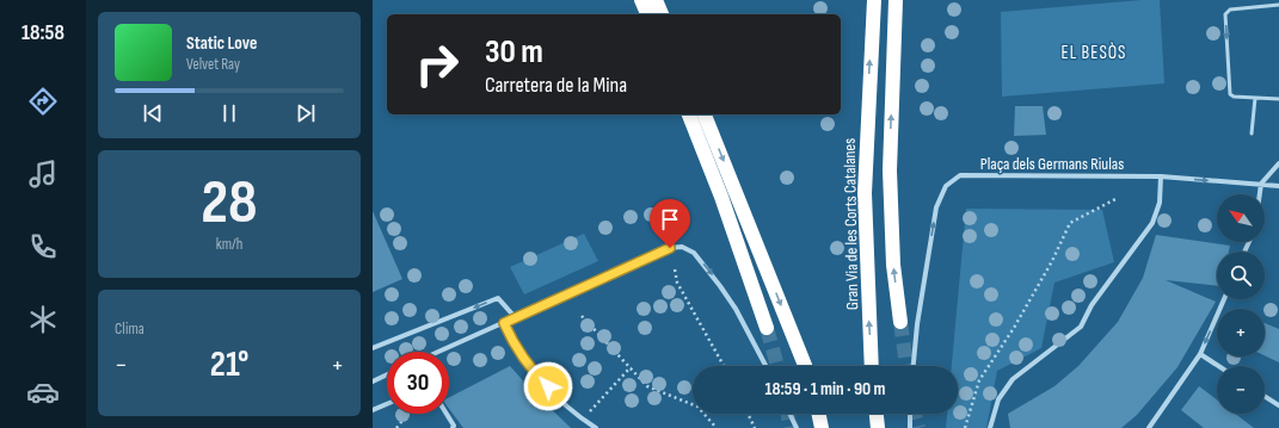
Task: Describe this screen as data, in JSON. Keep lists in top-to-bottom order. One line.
{"streets":{"highway":["Gran Via de les Corts Catalanes"],"street":["Plaça dels Germans Riulas"]},"districts":["EL BESÒS"],"north":"top left","page":{"tabs":"18:58","turn":["30 m","Carretera de la Mina"],"song":["Static Love","Velvet Ray"],"tile":[["28","km/h"],"Clima"],"map_buttons":["+","−"],"heat":["−","21°","+"],"limit":"30","trip":"18:59 · 1 min · 90 m"}}
